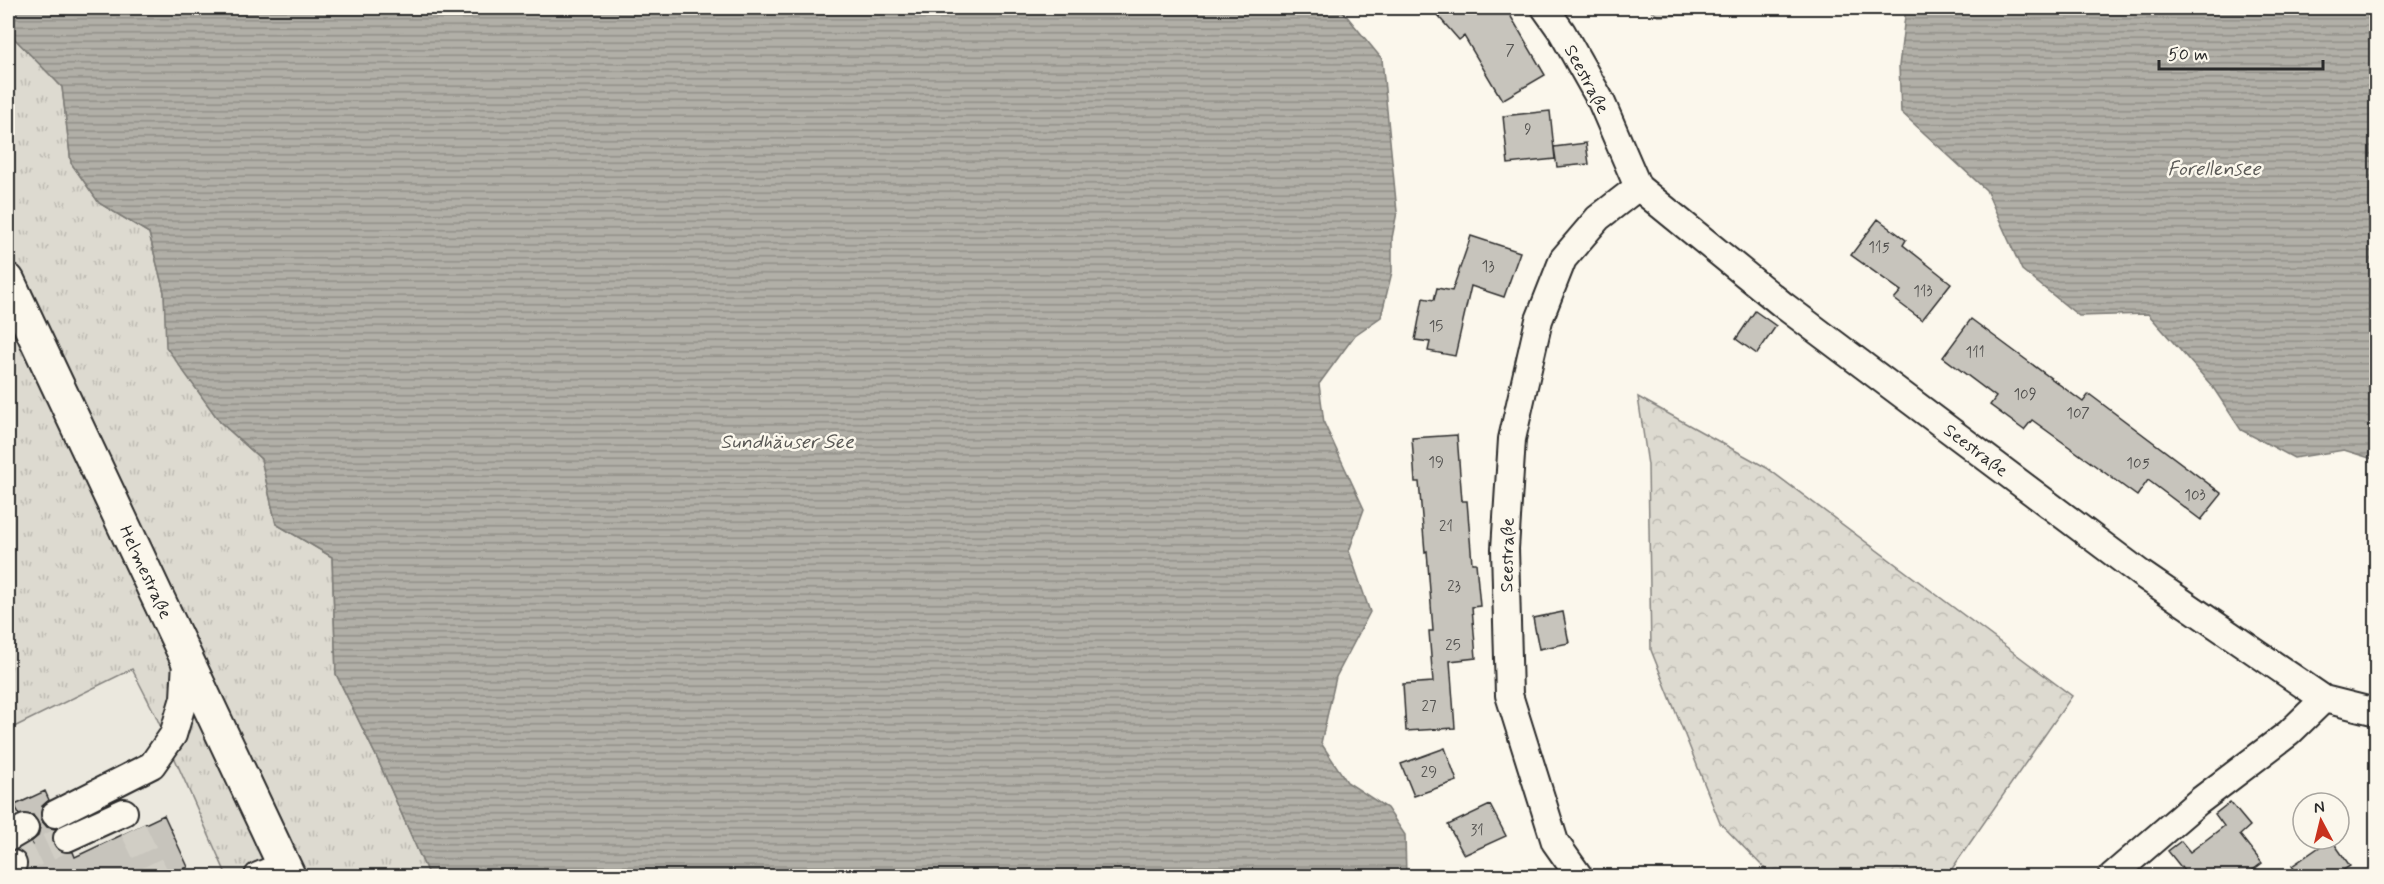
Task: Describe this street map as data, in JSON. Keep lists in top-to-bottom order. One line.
{"streets":{"main road":["Helmestraße"],"street":["Seestraße"]},"water":["Forellensee","Sundhäuser See"],"house_numbers":["7","9","115","13","113","15","111","109","107","19","105","103","21","23","25","27","29","31"],"scale_bar":"50 m","north":"top"}
